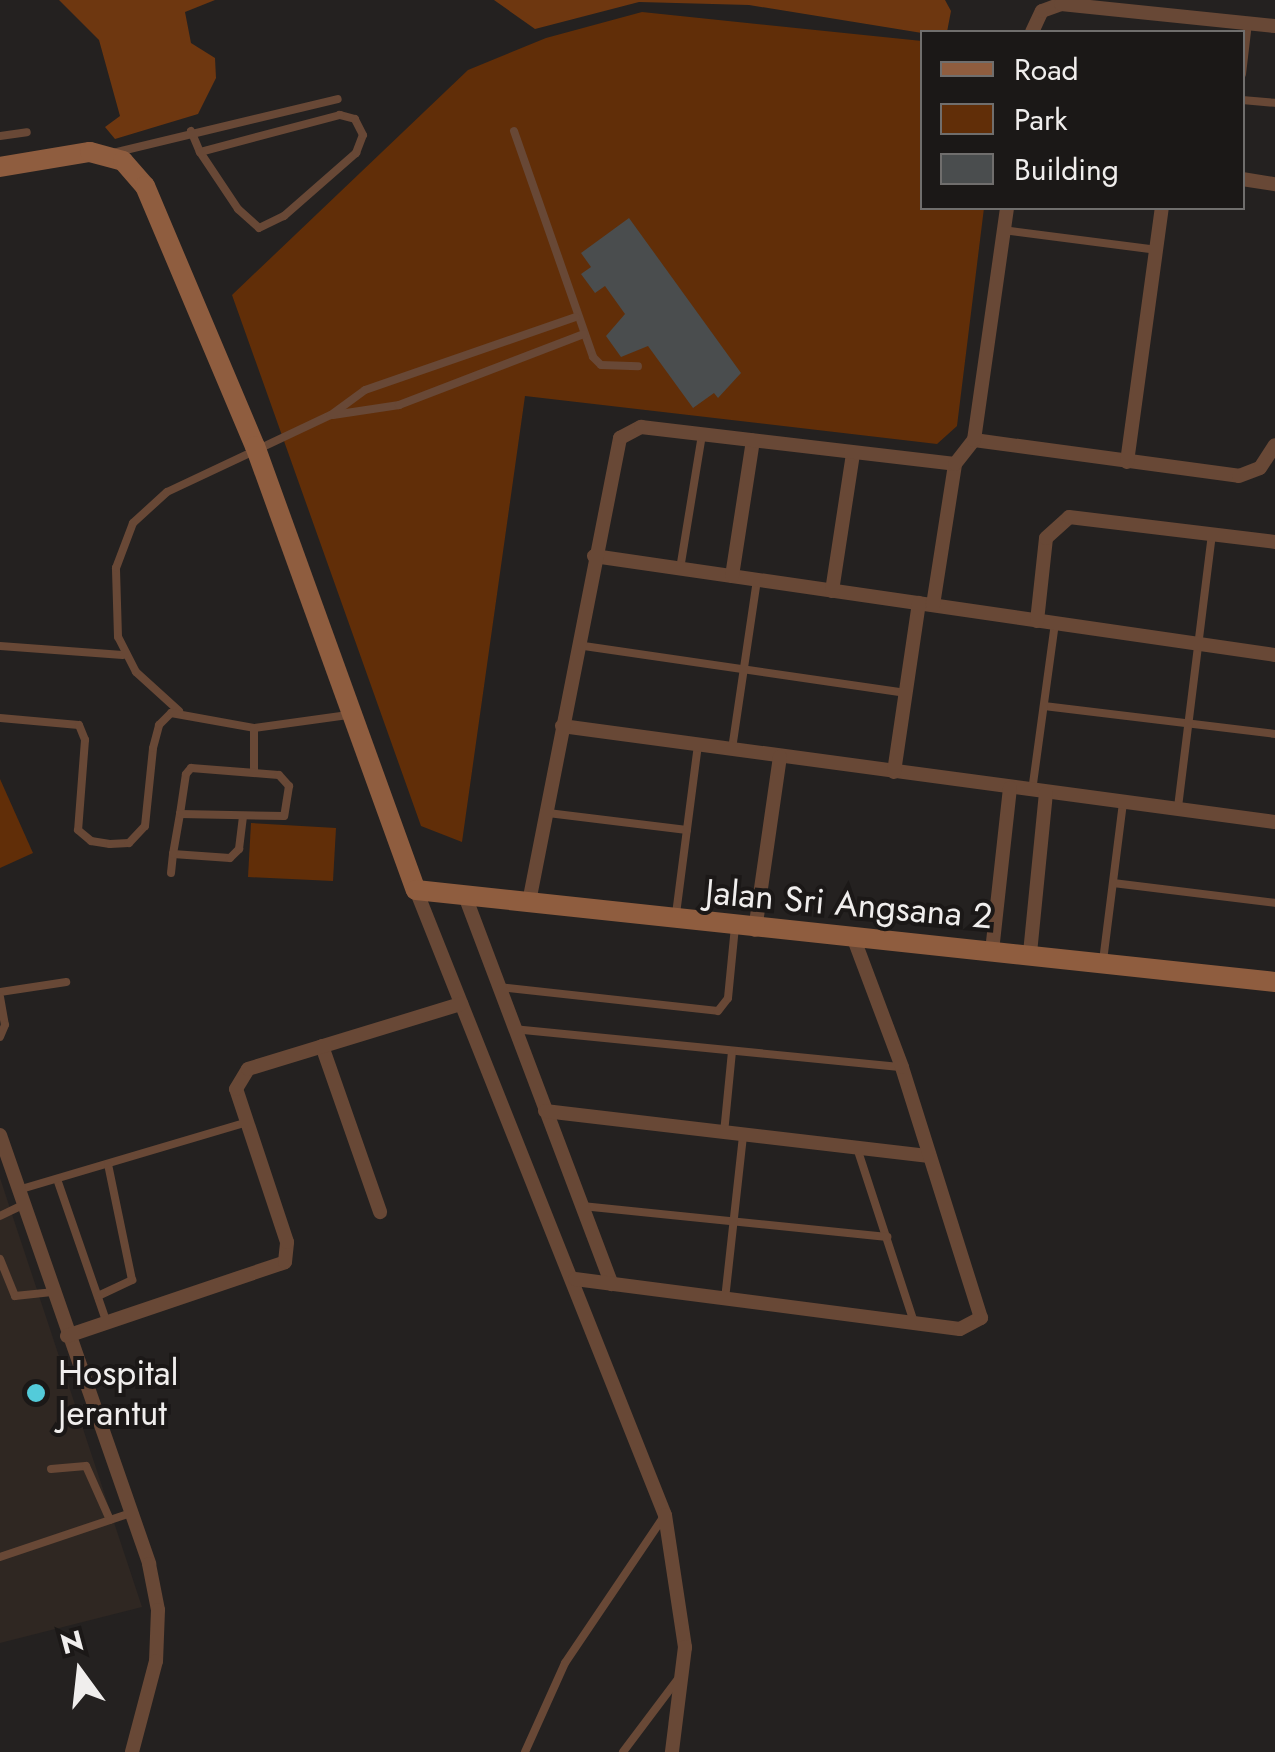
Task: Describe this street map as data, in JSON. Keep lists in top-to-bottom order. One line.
{"streets":{"street":["Jalan Sri Angsana 2"]},"places":["Hospital Jerantut"],"legend":["Road","Park","Building"],"north":"top"}
